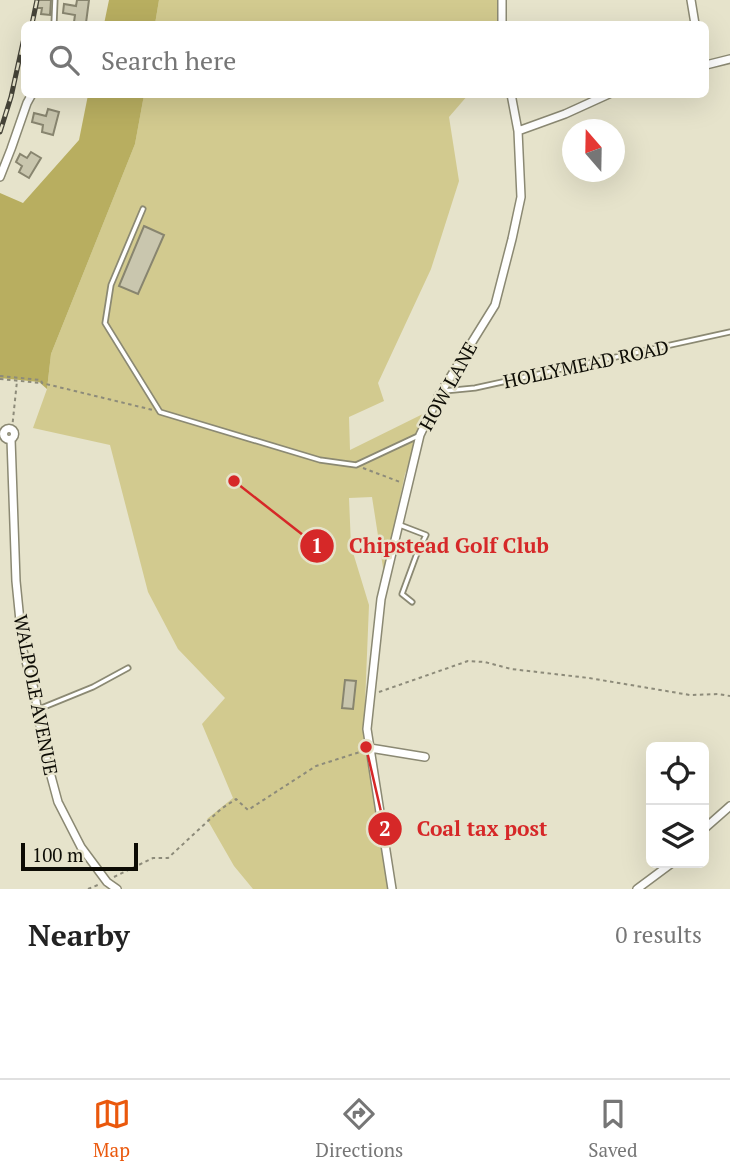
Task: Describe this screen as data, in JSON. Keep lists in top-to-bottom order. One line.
{"streets":{"street":["HOW LANE","WALPOLE AVENUE"],"lane":["HOLLYMEAD ROAD"]},"crossings":[["HOLLYMEAD ROAD","HOW LANE"]],"places":["Chipstead Golf Club","Coal tax post"],"scale_bar":"100 m","north":"top","page":{"search":"Search here","scale":"100 m","heading":["Nearby","0 results"],"nav":["Map","Directions","Saved"]}}
